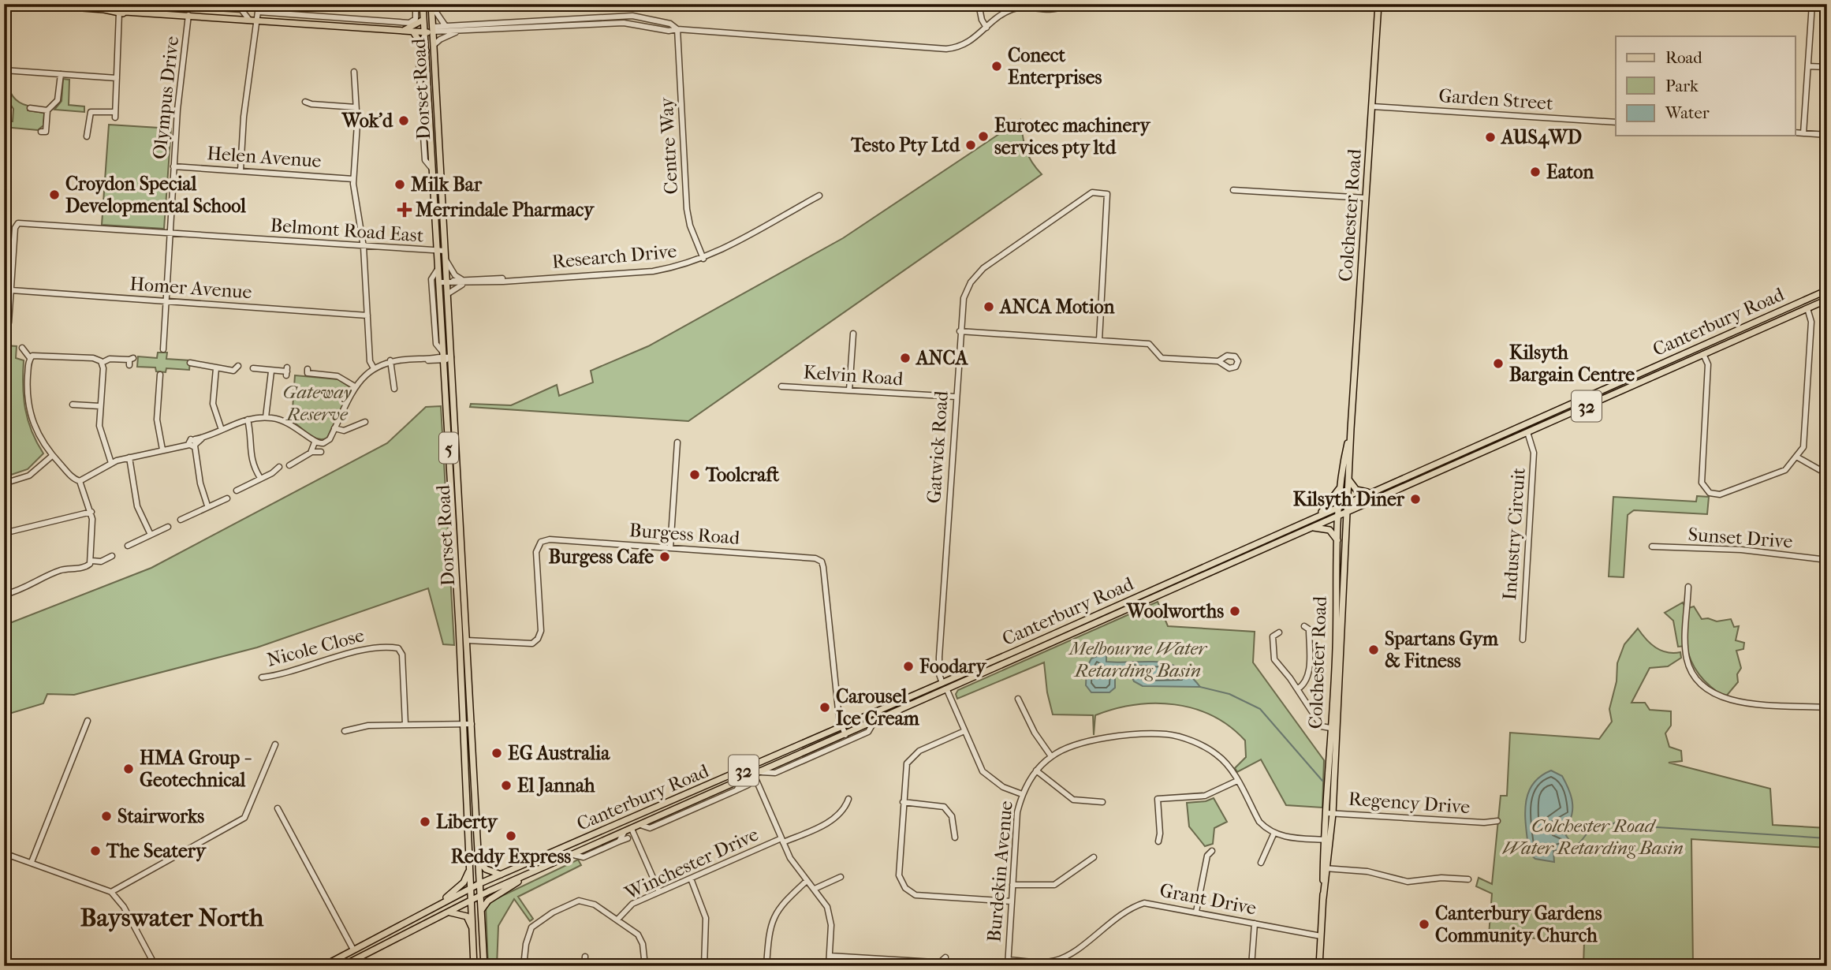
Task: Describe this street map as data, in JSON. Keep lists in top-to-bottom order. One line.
{"streets":{"main road":["Dorset Road","Colchester Road","Canterbury Road","32","5"],"street":["Olympus Drive","Garden Street","Centre Way","Helen Avenue","Belmont Road East","Research Drive","Homer Avenue","Kelvin Road","Gatwick Road","Burgess Road","Industry Circuit","Sunset Drive","Nicole Close","Regency Drive","Winchester Drive","Burdekin Avenue","Grant Drive"]},"crossings":[["Dorset Road","Belmont Road East"],["Dorset Road","Research Drive"],["Dorset Road","Canterbury Road"],["Dorset Road","Burgess Road"],["Olympus Drive","Helen Avenue"],["Olympus Drive","Belmont Road East"],["Olympus Drive","Homer Avenue"],["Garden Street","Colchester Road"],["Centre Way","Research Drive"],["Colchester Road","Canterbury Road"],["Colchester Road","Regency Drive"],["Colchester Road","Grant Drive"],["Belmont Road East","Homer Avenue"],["Canterbury Road","Gatwick Road"],["Canterbury Road","Burgess Road"],["Canterbury Road","Industry Circuit"],["Kelvin Road","Gatwick Road"],["Burdekin Avenue","Grant Drive"]],"districts":["Bayswater North"],"parks":["Gateway Reserve","Melbourne Water Retarding Basin","Colchester Road Water Retarding Basin"],"places":{"other":["Conect Enterprises","Wok’d","Eurotec machinery services pty ltd","AUS4WD","Testo Pty Ltd","Eaton","Milk Bar","Croydon Special Developmental School","ANCA Motion","ANCA","Kilsyth Bargain Centre","Toolcraft","Kilsyth Diner","Burgess Cafe","Woolworths","Spartans Gym & Fitness","Foodary","Carousel Ice Cream","EG Australia","HMA Group - Geotechnical","El Jannah","Stairworks","Liberty","Reddy Express","The Seatery","Canterbury Gardens Community Church"],"health":["Merrindale Pharmacy"]},"legend":["Road","Park","Water"]}
